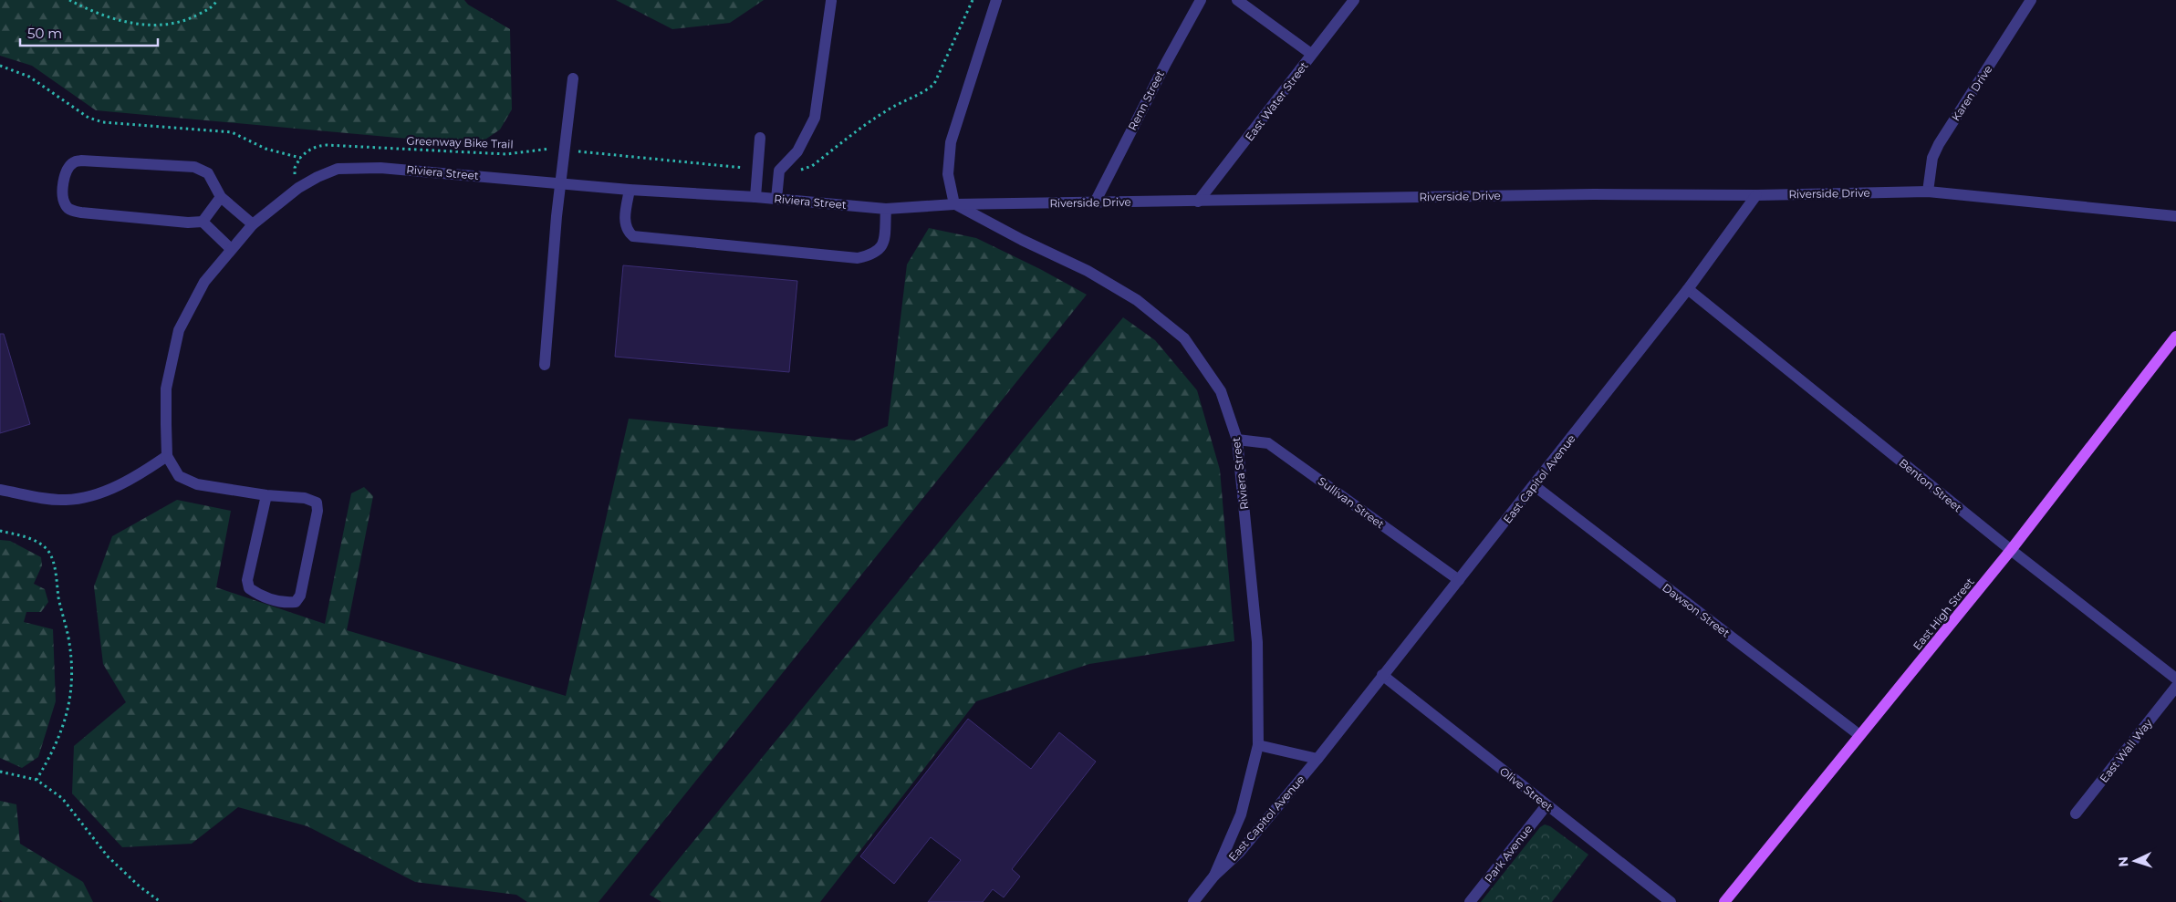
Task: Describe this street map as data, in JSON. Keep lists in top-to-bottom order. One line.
{"streets":{"main road":["East High Street"],"street":["Karen Drive","Renn Street","East Water Street","Riviera Street","Riverside Drive","East Capitol Avenue","Benton Street","Sullivan Street","Dawson Street","East Wall Way","Olive Street","Park Avenue"],"path":["Greenway Bike Trail"]},"crossings":[["Karen Drive","Riverside Drive"],["Renn Street","Riverside Drive"],["East Water Street","Riverside Drive"],["Riviera Street","Riverside Drive"],["Riviera Street","East Capitol Avenue"],["Riviera Street","Sullivan Street"],["Riverside Drive","East Capitol Avenue"],["East Capitol Avenue","Benton Street"],["East Capitol Avenue","Sullivan Street"],["East Capitol Avenue","Dawson Street"],["East Capitol Avenue","Olive Street"],["Benton Street","East High Street"],["Dawson Street","East High Street"],["Olive Street","Park Avenue"]],"scale_bar":"50 m","north":"left"}
